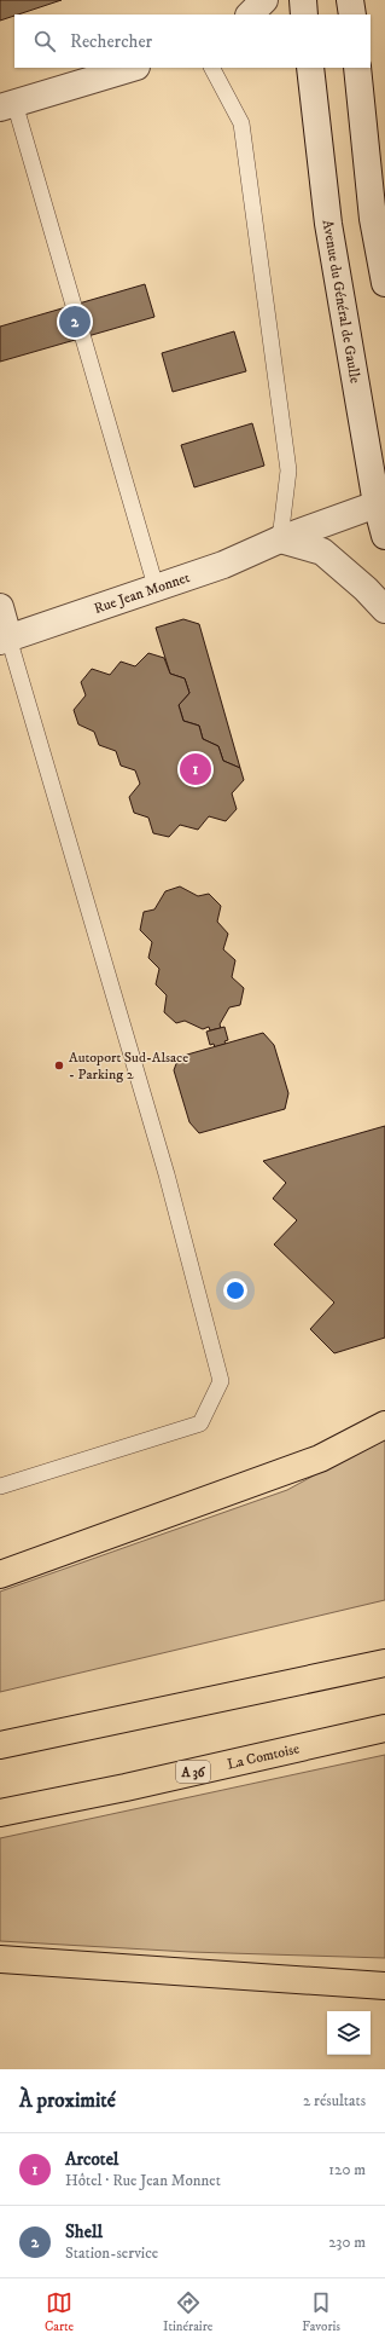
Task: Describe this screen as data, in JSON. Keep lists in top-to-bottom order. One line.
{"streets":{"highway":["La Comtoise","A 36"],"main road":["Avenue du Général de Gaulle","Rue Jean Monnet"]},"crossings":[["Avenue du Général de Gaulle","Rue Jean Monnet"]],"places":["Autoport Sud-Alsace - Parking 2"],"page":{"search":"Rechercher","pins":["2","1"],"heading":["À proximité","2 résultats"],"list":[{"mark":"1","name":"Arcotel","note":"Hôtel · Rue Jean Monnet","value":"120 m"},{"mark":"2","name":"Shell","note":"Station-service","value":"230 m"}],"nav":["Carte","Itinéraire","Favoris"]}}
